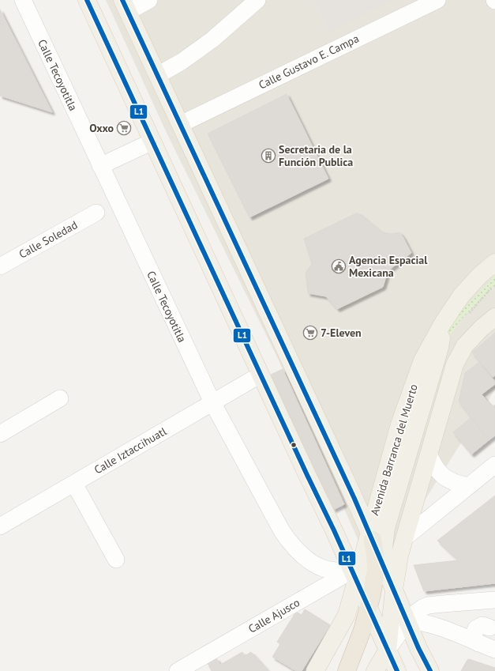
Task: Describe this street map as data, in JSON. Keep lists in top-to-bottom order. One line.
{"streets":{"main road":["Avenida Barranca del Muerto"],"street":["Calle Gustavo E. Campa","Calle Tecoyotitla","Calle Soledad","Calle Iztaccihuatl","Calle Ajusco"]},"crossings":[["Calle Tecoyotitla","Avenida Barranca del Muerto"],["Calle Tecoyotitla","Calle Iztaccihuatl"],["Calle Tecoyotitla","Calle Ajusco"],["Avenida Barranca del Muerto","Calle Ajusco"]],"places":{"supermarket":["Oxxo","7-Eleven"],"building":["Secretaria de la Función Publica"],"public building":["Agencia Espacial Mexicana"]},"lines":["transit line L1"]}
